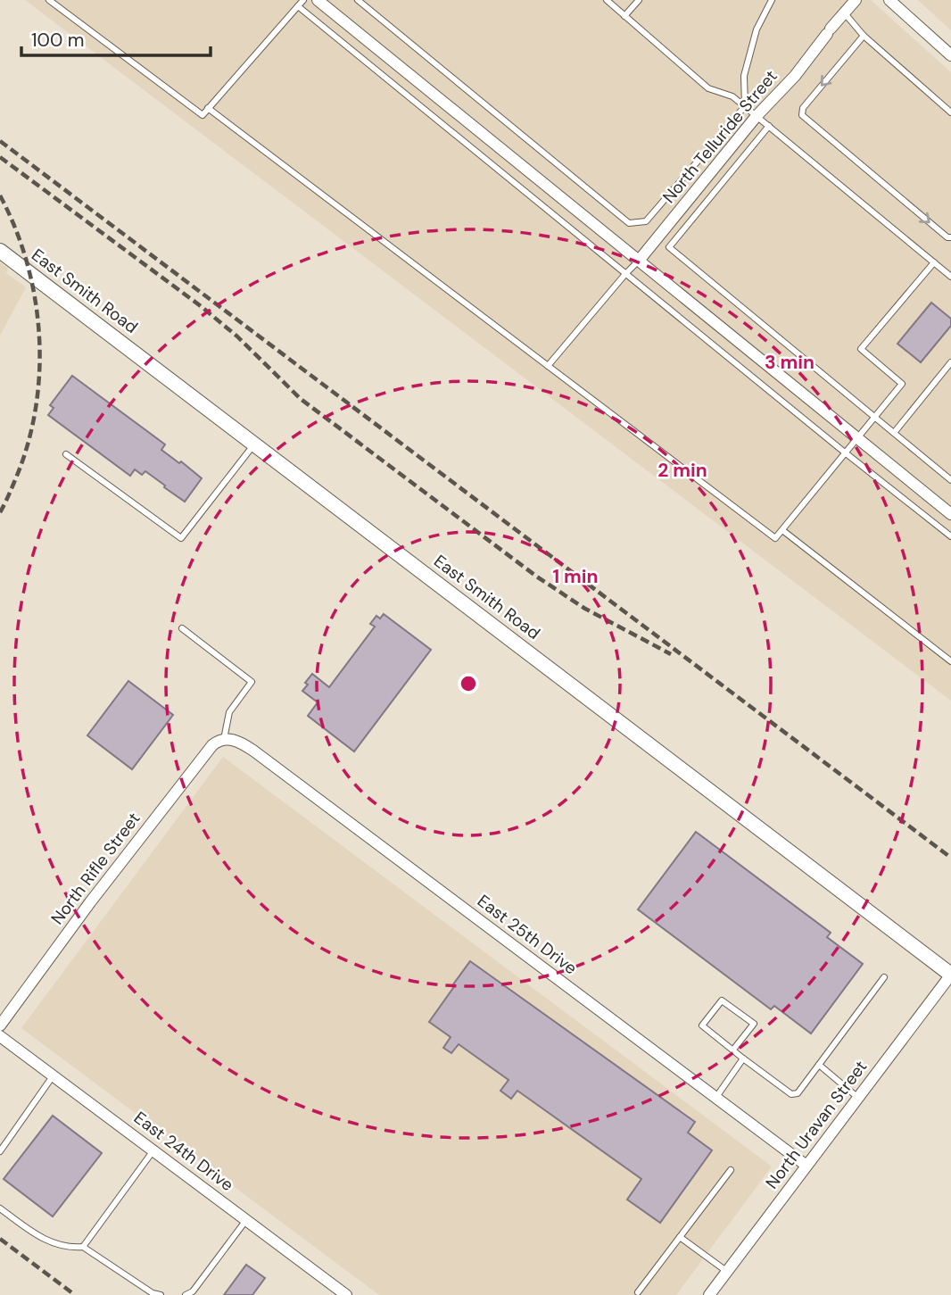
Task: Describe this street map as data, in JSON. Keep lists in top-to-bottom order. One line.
{"streets":{"street":["North Telluride Street","East Smith Road","North Rifle Street","East 25th Drive","North Uravan Street","East 24th Drive"]},"crossings":[["East Smith Road","North Uravan Street"],["North Rifle Street","East 25th Drive"],["East 25th Drive","North Uravan Street"]],"scale_bar":"100 m","rings":["3 min","2 min","1 min"]}
